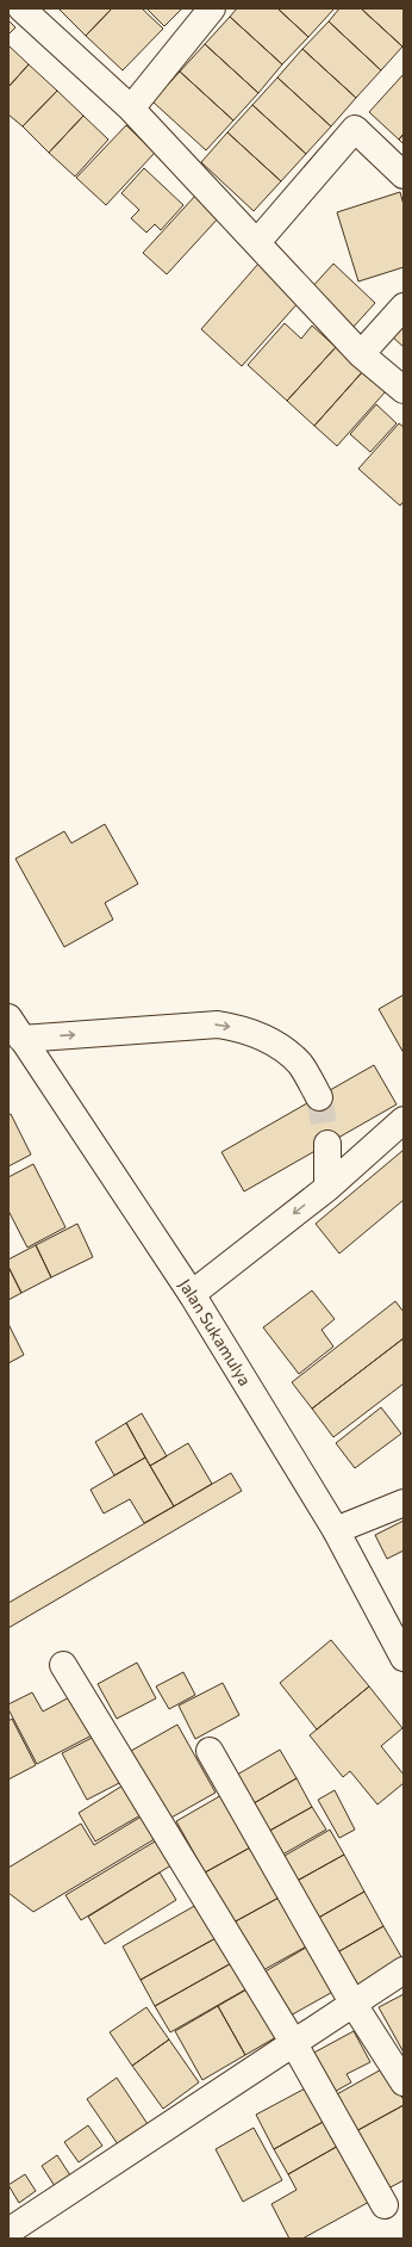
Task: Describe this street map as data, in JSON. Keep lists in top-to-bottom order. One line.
{"streets":{"street":["Jalan Sukamulya"]}}
